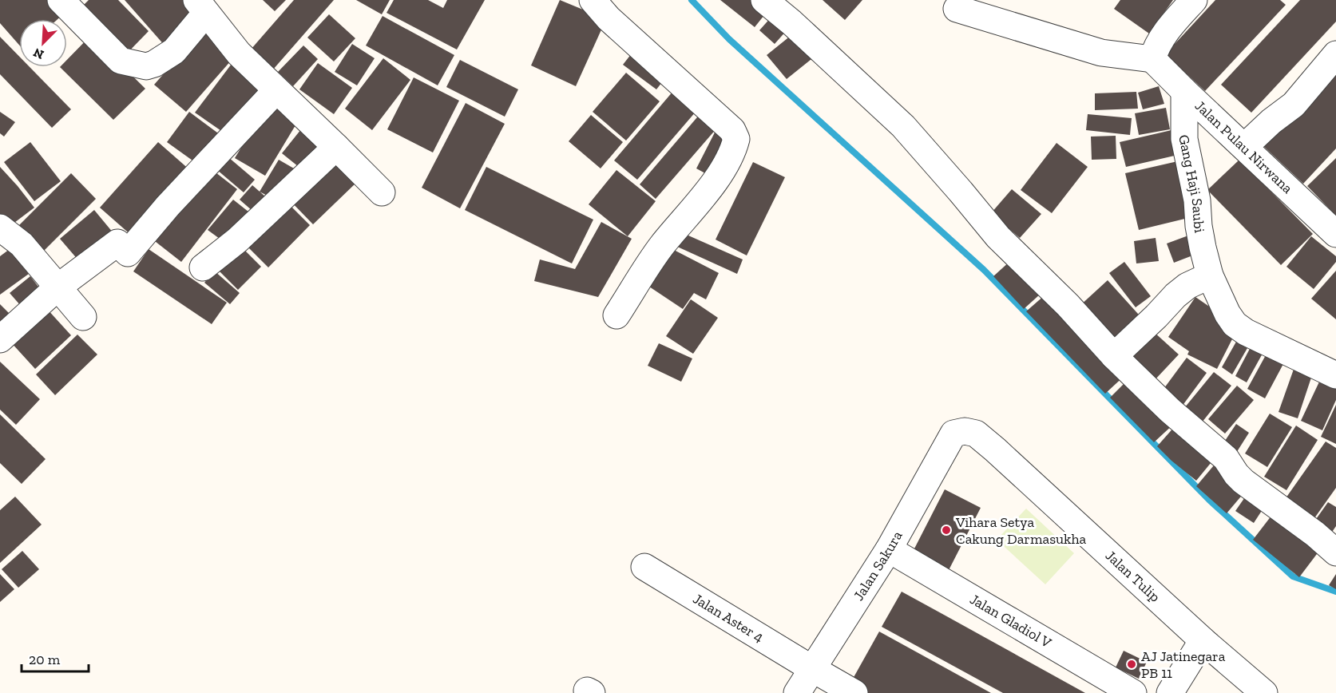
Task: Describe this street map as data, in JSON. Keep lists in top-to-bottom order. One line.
{"streets":{"street":["Jalan Pulau Nirwana","Gang Haji Saubi","Jalan Sakura","Jalan Tulip","Jalan Aster 4","Jalan Gladiol V"]},"crossings":[["Jalan Pulau Nirwana","Gang Haji Saubi"],["Jalan Sakura","Jalan Tulip"],["Jalan Sakura","Jalan Aster 4"],["Jalan Sakura","Jalan Gladiol V"]],"places":["Vihara Setya Cakung Darmasukha","AJ Jatinegara PB 11"],"scale_bar":"20 m","north":"bottom left"}
